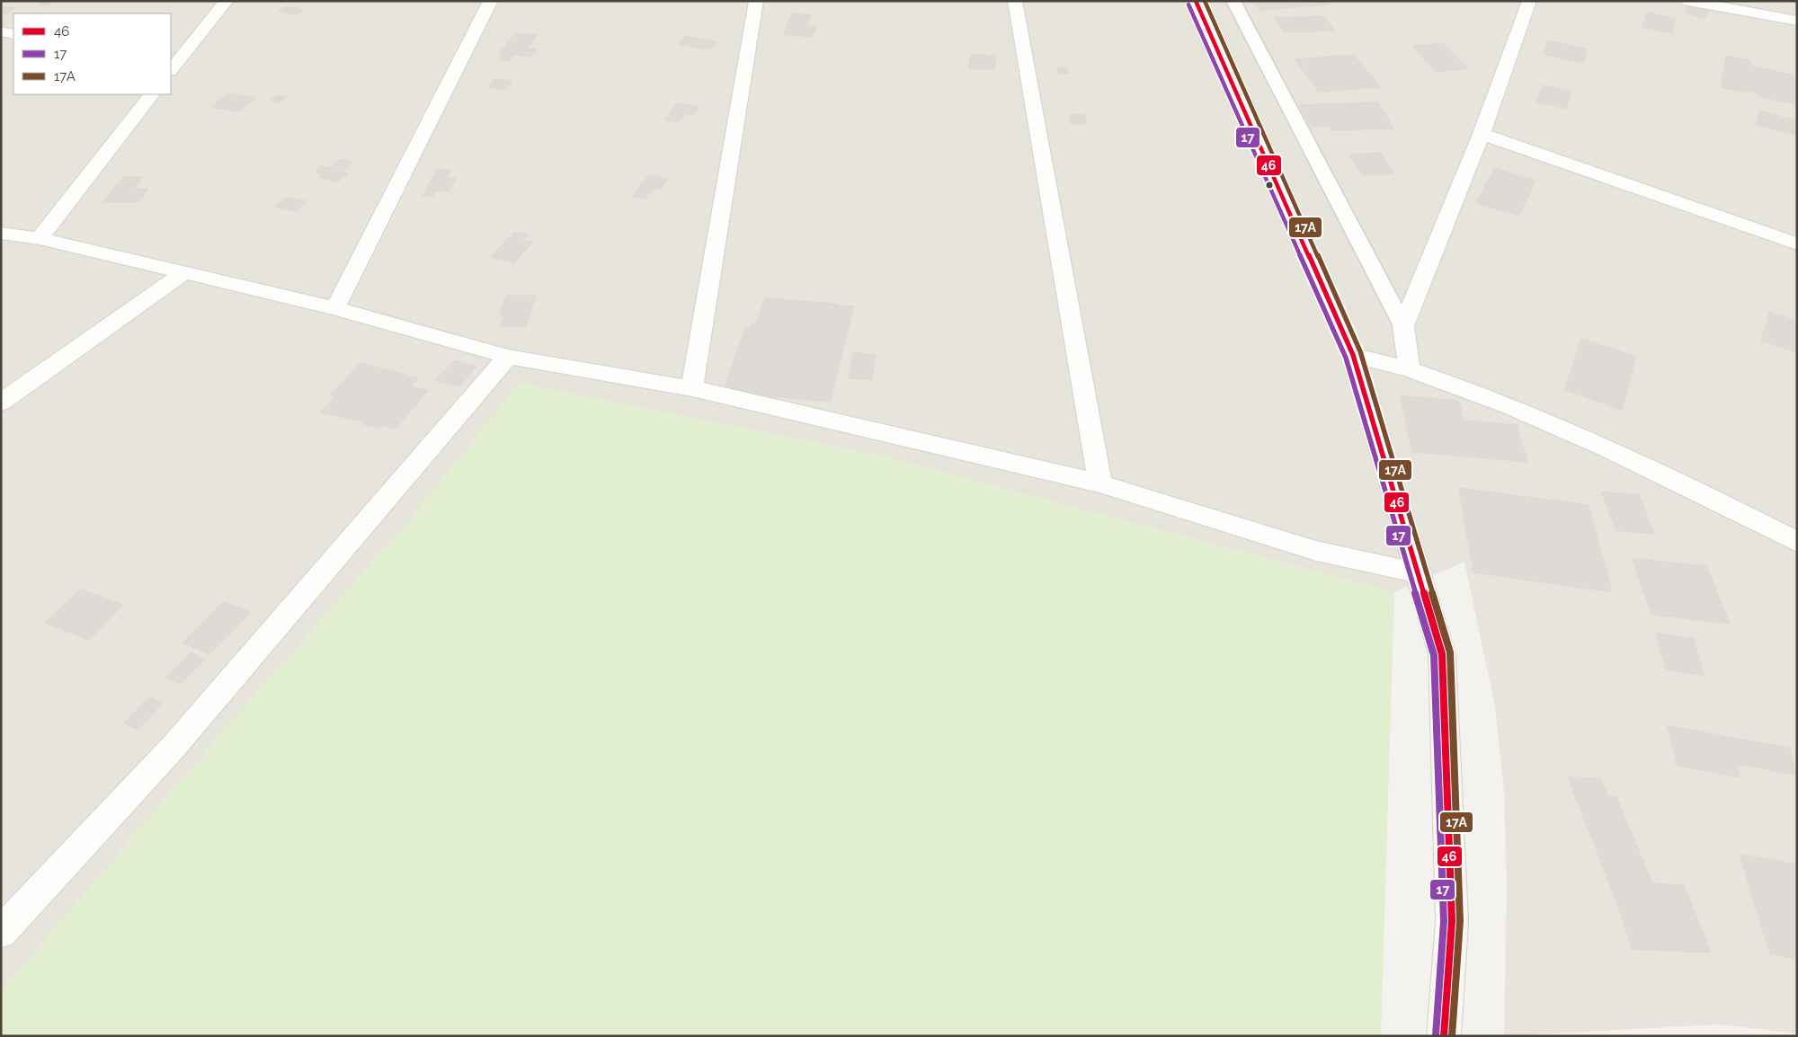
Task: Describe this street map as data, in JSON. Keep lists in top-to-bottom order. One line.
{"lines":["transit line 46","transit line 17А","transit line 17"],"legend":["46","17","17А"]}
